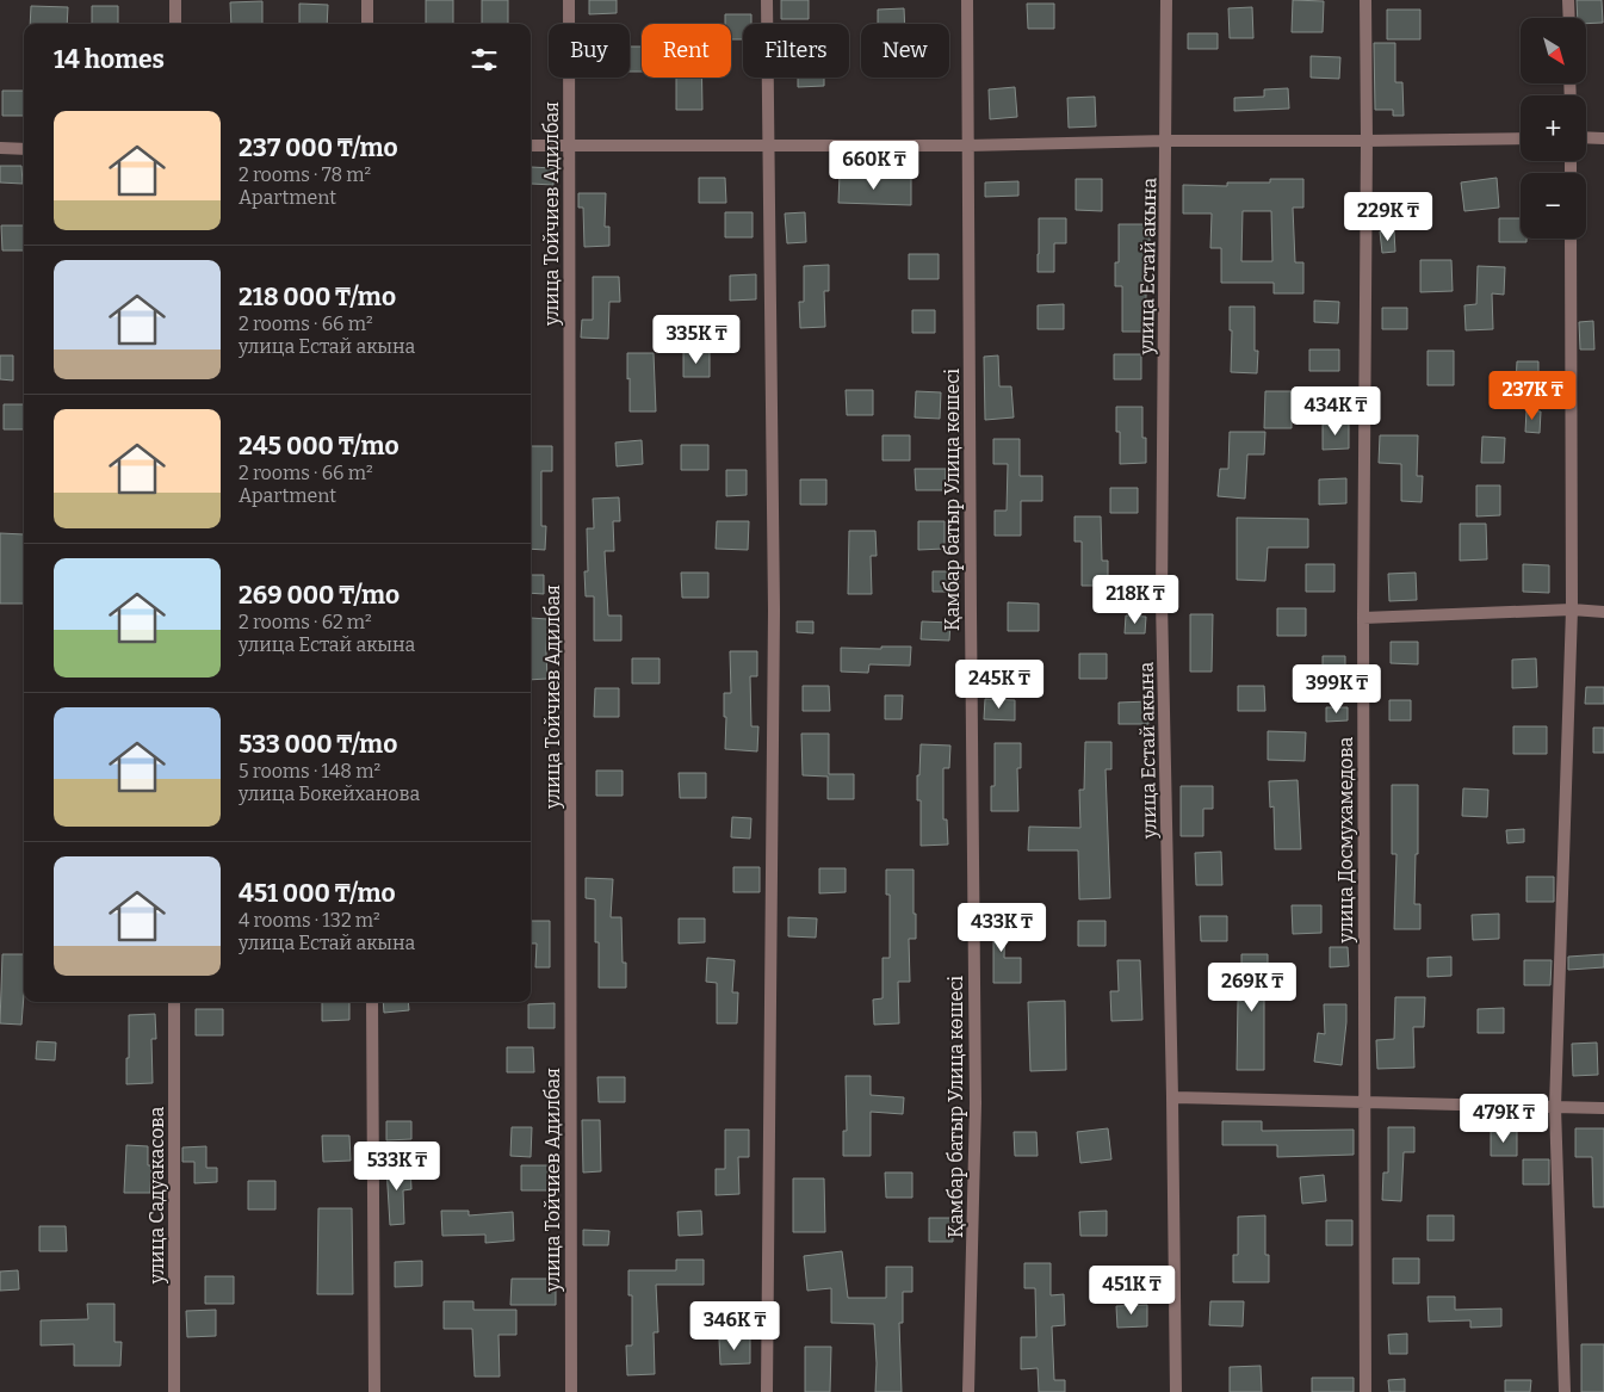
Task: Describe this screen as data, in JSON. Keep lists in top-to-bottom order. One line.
{"streets":{"street":["улица Тойчиев Адилбая","улица Естай акына","Қамбар батыр Улица көшесі","улица Досмухамедова","улица Садуакасова"]},"north":"bottom right","page":{"map_buttons":["+","−"],"chip":["Buy","Rent","Filters","New"],"heading":"14 homes","list":[{"name":"237 000 ₸/mo","note":"2 rooms · 78 m² · Apartment"},{"name":"218 000 ₸/mo","note":"2 rooms · 66 m² · улица Естай акына"},{"name":"245 000 ₸/mo","note":"2 rooms · 66 m² · Apartment"},{"name":"269 000 ₸/mo","note":"2 rooms · 62 m² · улица Естай акына"},{"name":"533 000 ₸/mo","note":"5 rooms · 148 m² · улица Бокейханова"},{"name":"451 000 ₸/mo","note":"4 rooms · 132 m² · улица Естай акына"}],"price":["660K ₸","229K ₸","335K ₸","237K ₸","434K ₸","218K ₸","245K ₸","399K ₸","433K ₸","269K ₸","479K ₸","533K ₸","451K ₸","346K ₸"]}}
